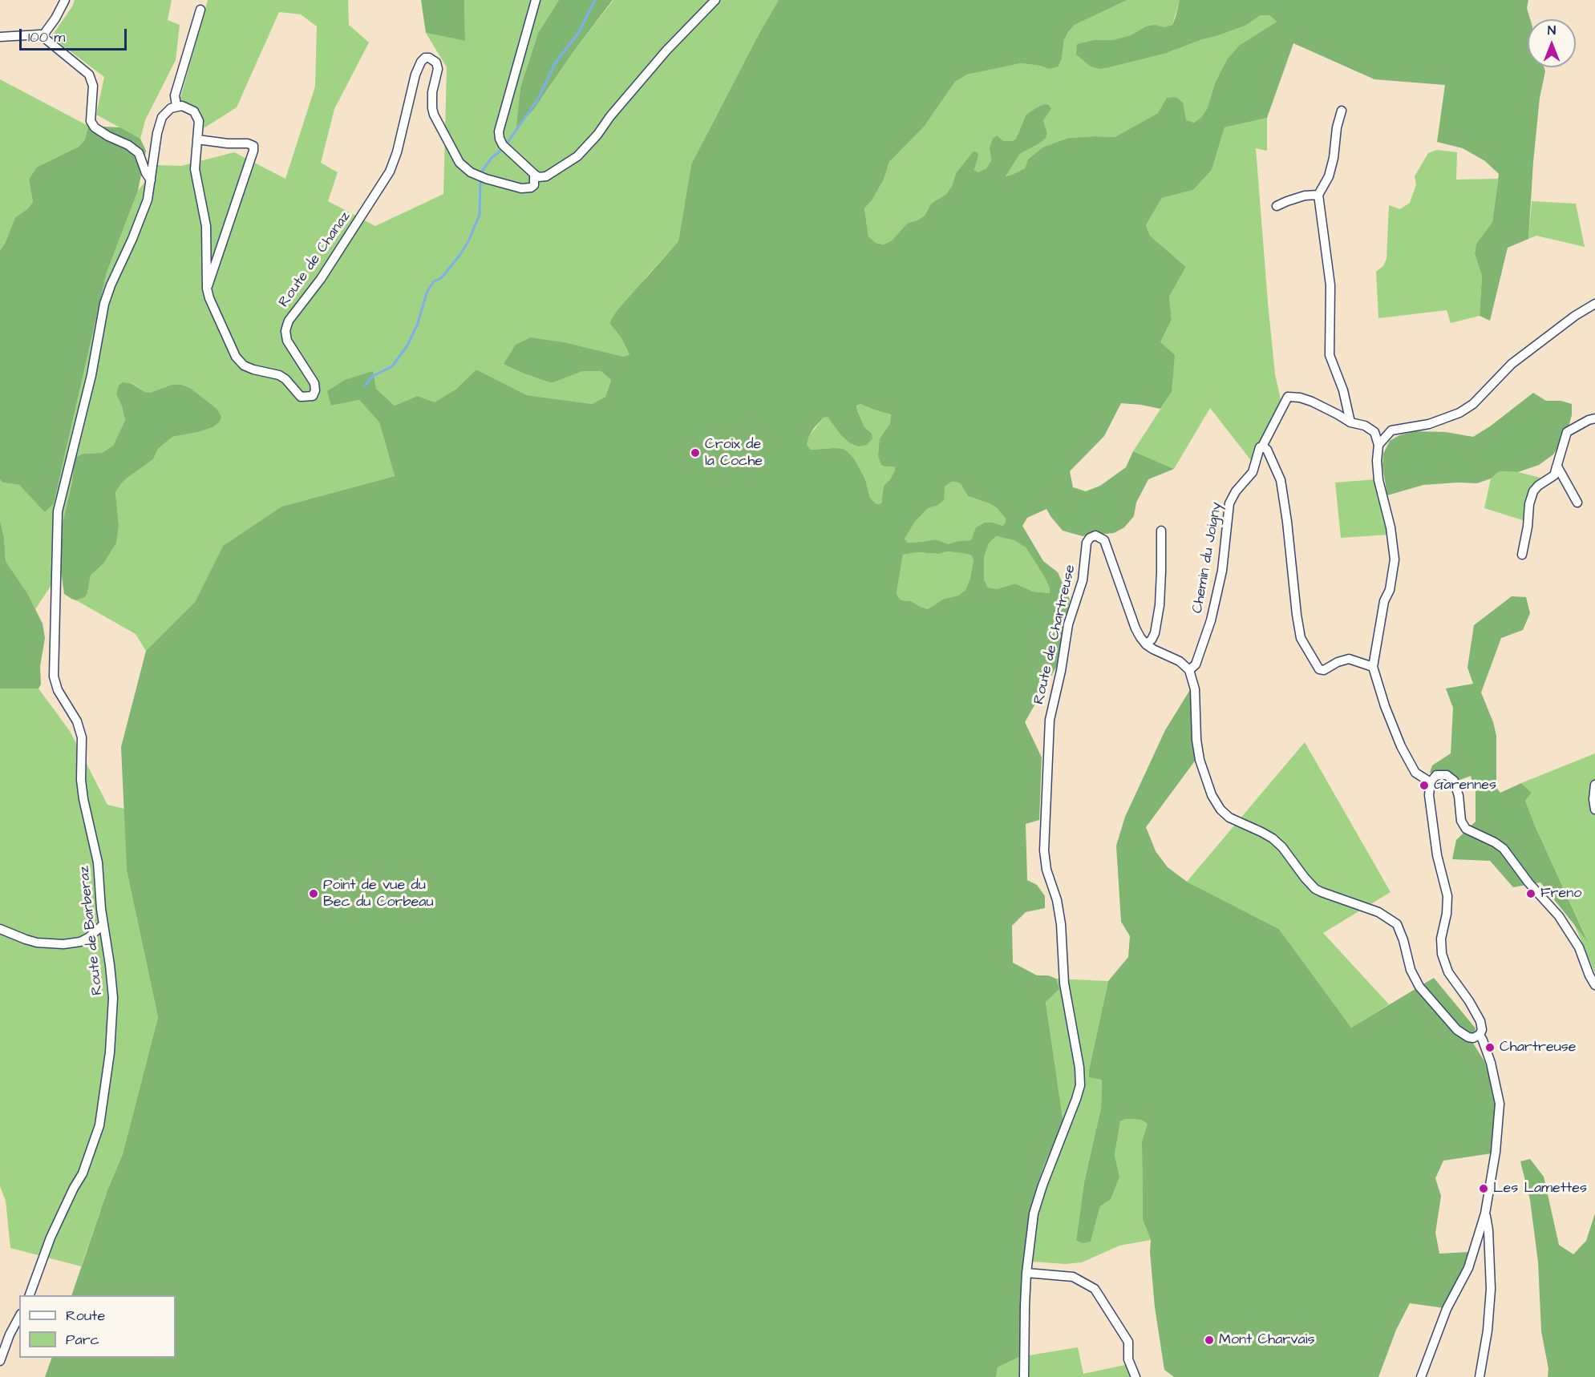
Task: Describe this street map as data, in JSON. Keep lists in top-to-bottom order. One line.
{"streets":{"street":["Route de Chanaz","Chemin du Joigny","Route de Chartreuse","Route de Barberaz"]},"places":["Croix de la Coche","Garennes","Point de vue du Bec du Corbeau","Freno","Chartreuse","Les Lamettes","Mont Charvais"],"legend":["Route","Parc"],"scale_bar":"100 m","north":"top"}
